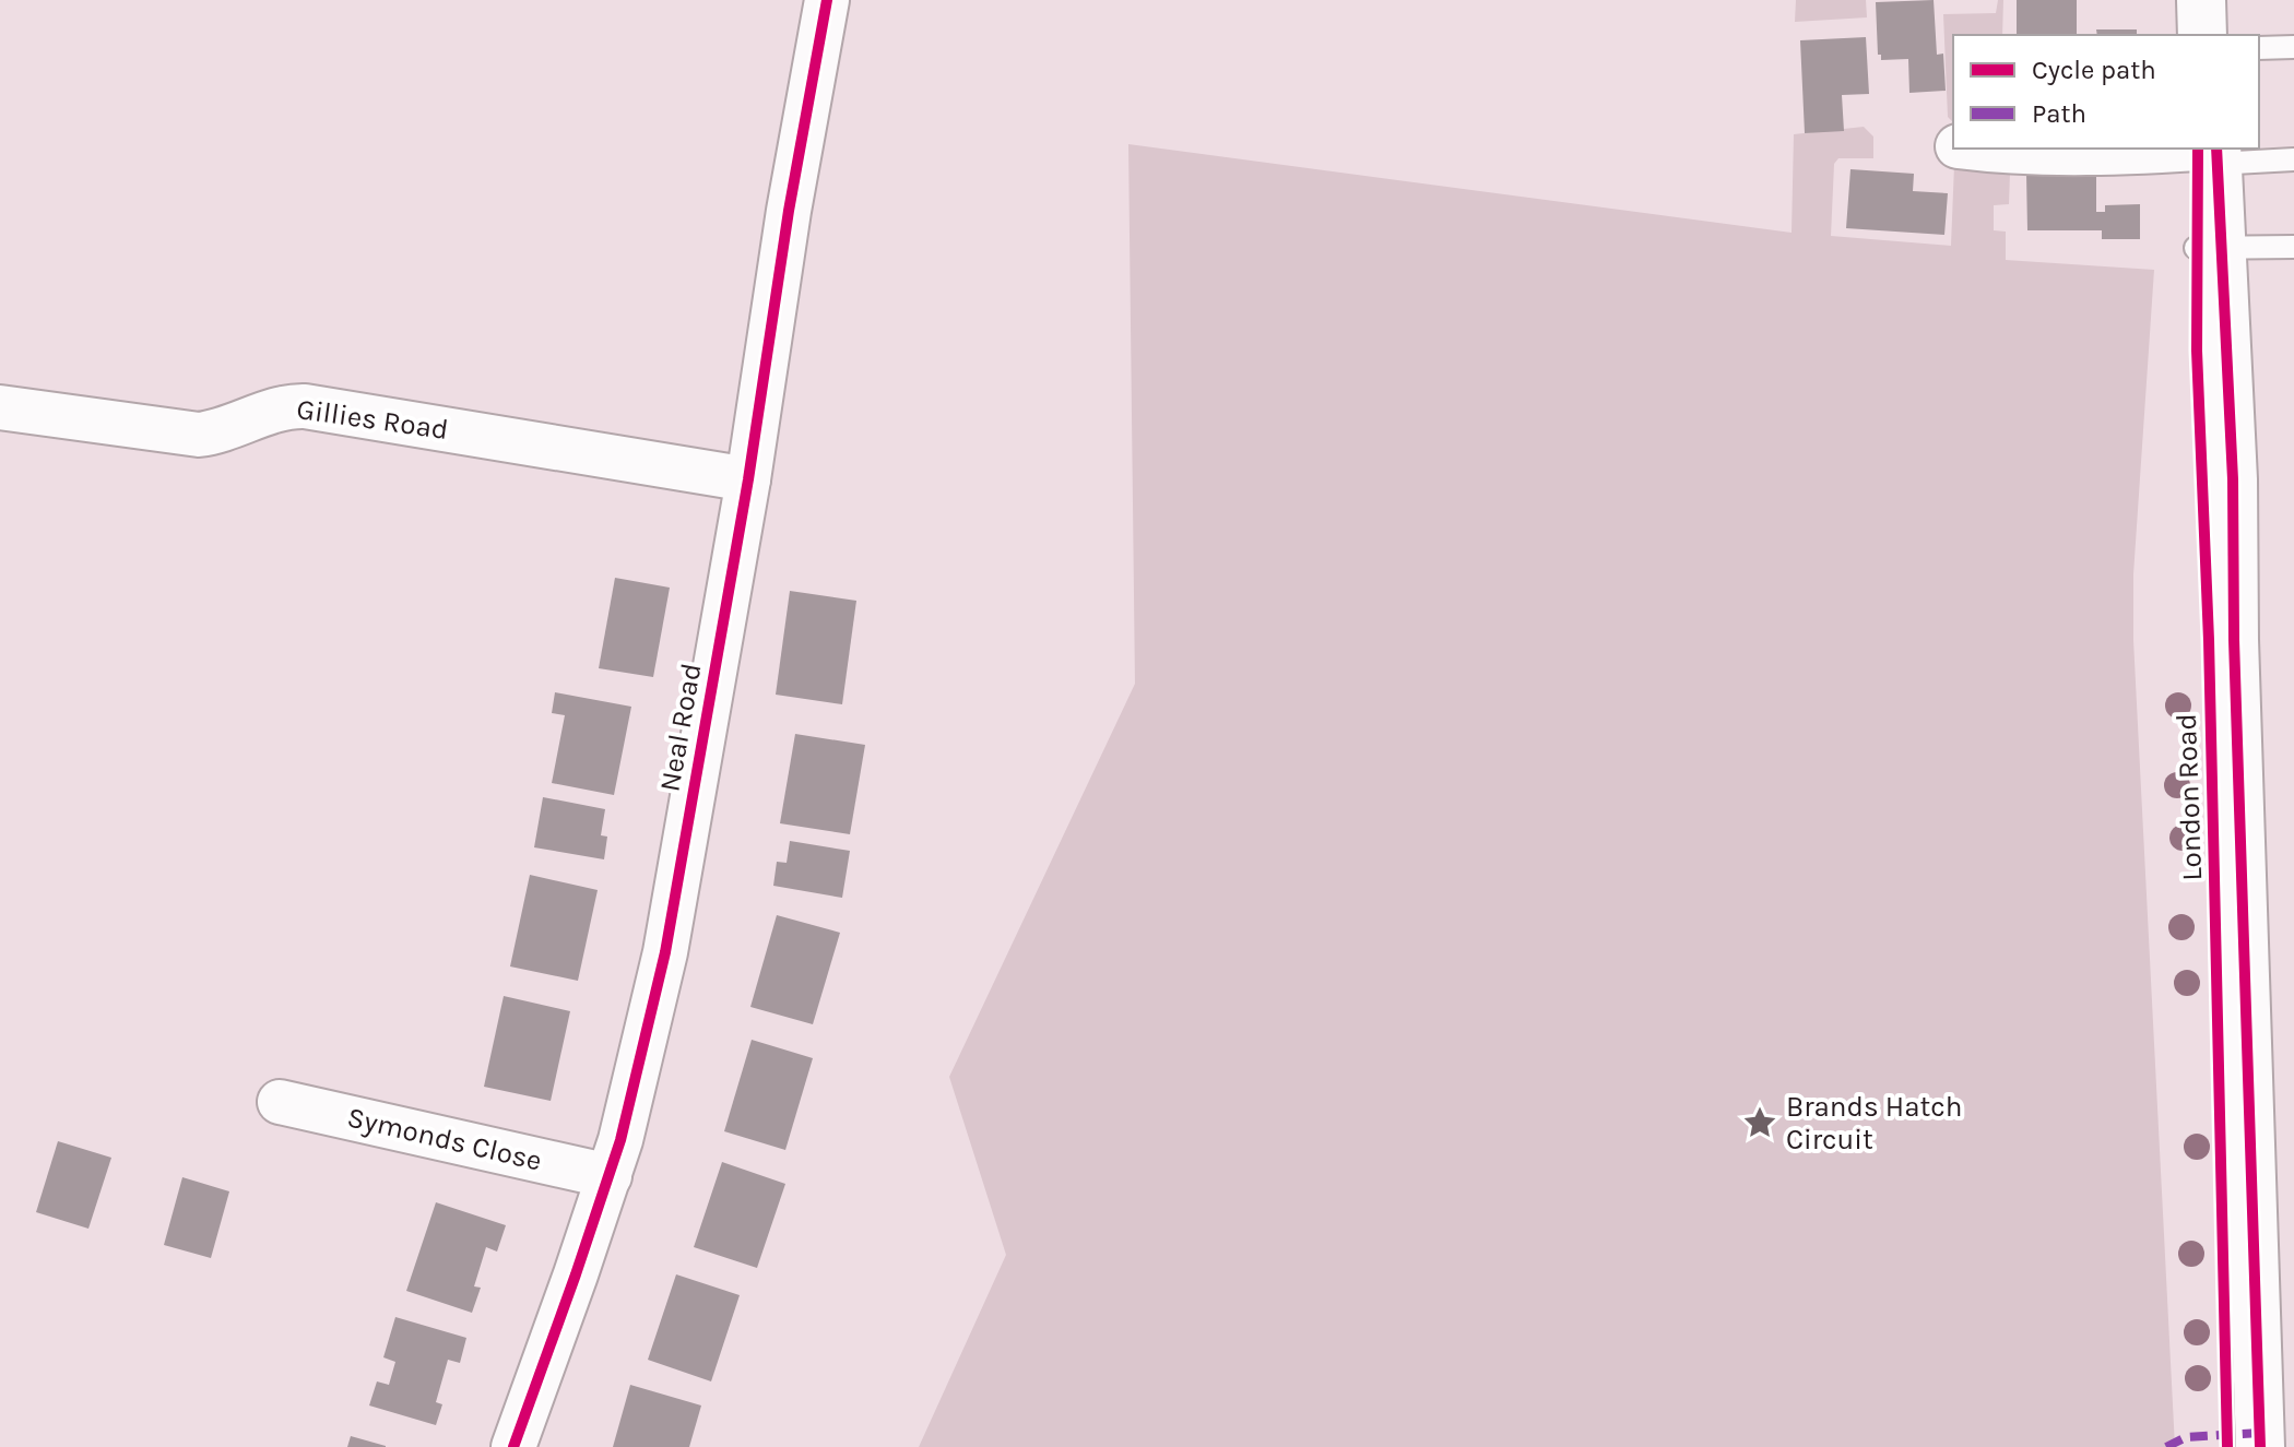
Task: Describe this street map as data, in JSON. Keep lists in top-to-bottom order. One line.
{"streets":{"main road":["London Road"],"street":["Gillies Road","Neal Road","Symonds Close"]},"crossings":[["Gillies Road","Neal Road"],["Neal Road","Symonds Close"]],"places":{"place":["Brands Hatch Circuit"]},"legend":["Cycle path","Path"]}
